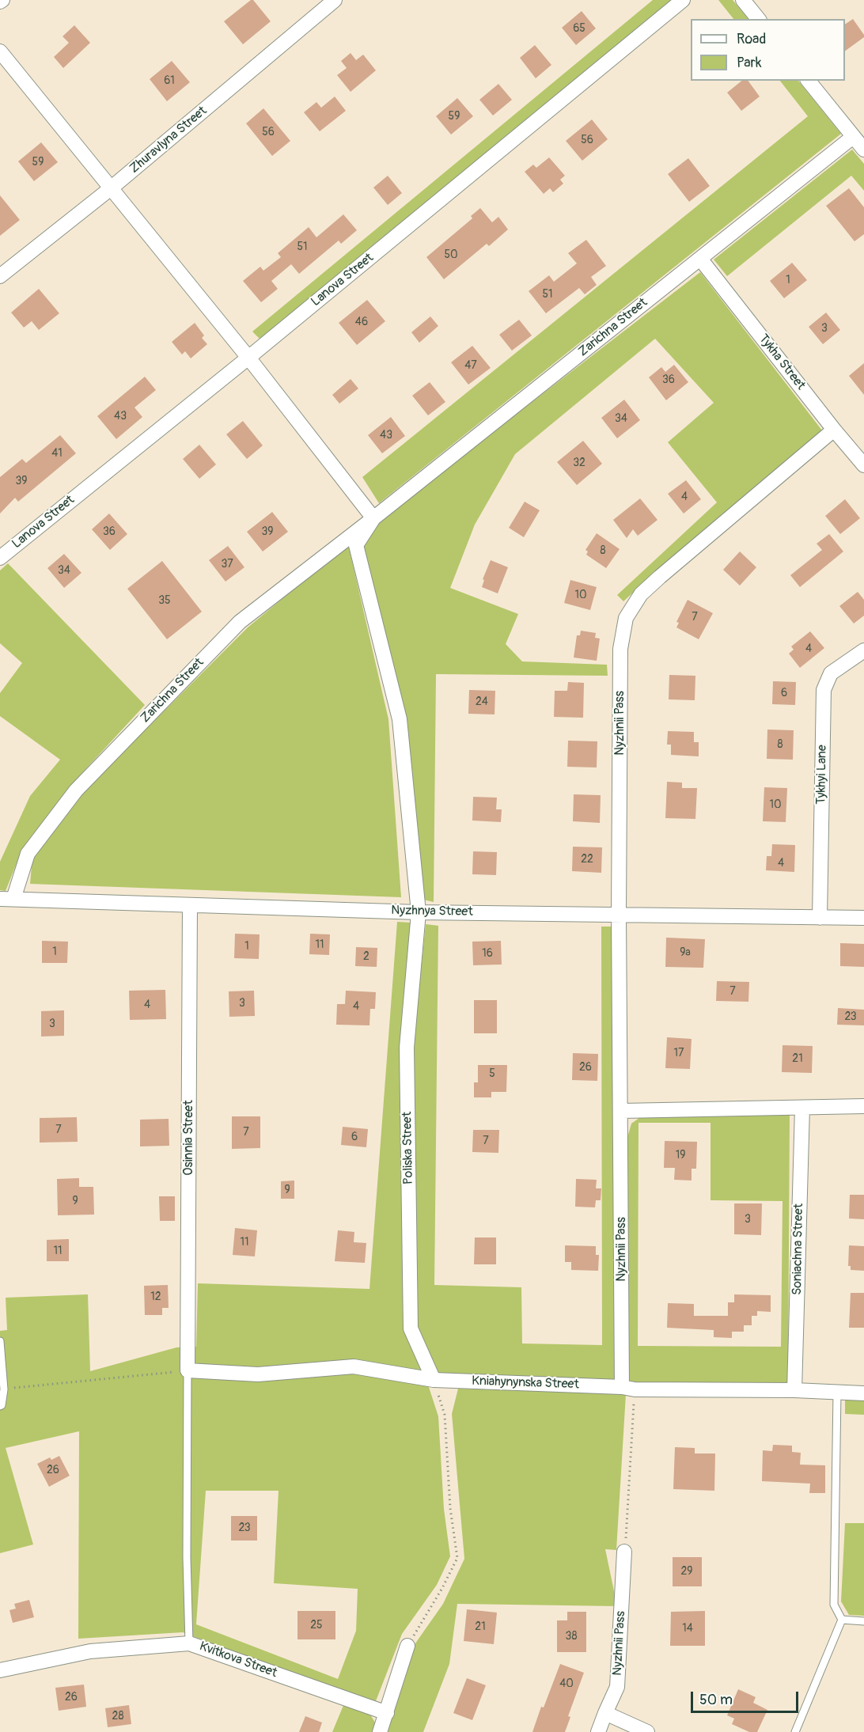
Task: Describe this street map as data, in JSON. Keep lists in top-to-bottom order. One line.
{"streets":{"street":["Zhuravlyna Street","Lanova Street","Zarichna Street","Tykha Street","Nyzhnii Pass","Tykhyi Lane","Nyzhnya Street","Osinnia Street","Poliska Street","Soniachna Street","Kniahynynska Street","Kvitkova Street"]},"crossings":[["Zarichna Street","Tykha Street"],["Zarichna Street","Nyzhnya Street"],["Zarichna Street","Poliska Street"],["Tykha Street","Nyzhnii Pass"],["Nyzhnii Pass","Nyzhnya Street"],["Nyzhnii Pass","Kniahynynska Street"],["Tykhyi Lane","Nyzhnya Street"],["Nyzhnya Street","Osinnia Street"],["Nyzhnya Street","Poliska Street"],["Osinnia Street","Kniahynynska Street"],["Poliska Street","Kniahynynska Street"],["Soniachna Street","Kniahynynska Street"]],"house_numbers":["65","61","59","56","56","59","51","50","1","51","46","3","47","36","43","34","43","41","32","39","4","36","39","8","37","34","10","35","7","4","6","24","8","10","22","4","11","1","1","9а","16","2","7","3","4","4","23","3","17","21","26","5","7","7","6","7","19","9","9","3","11","11","12","26","23","29","25","21","14","38","40","26","28"],"legend":["Road","Park"],"scale_bar":"50 m"}
